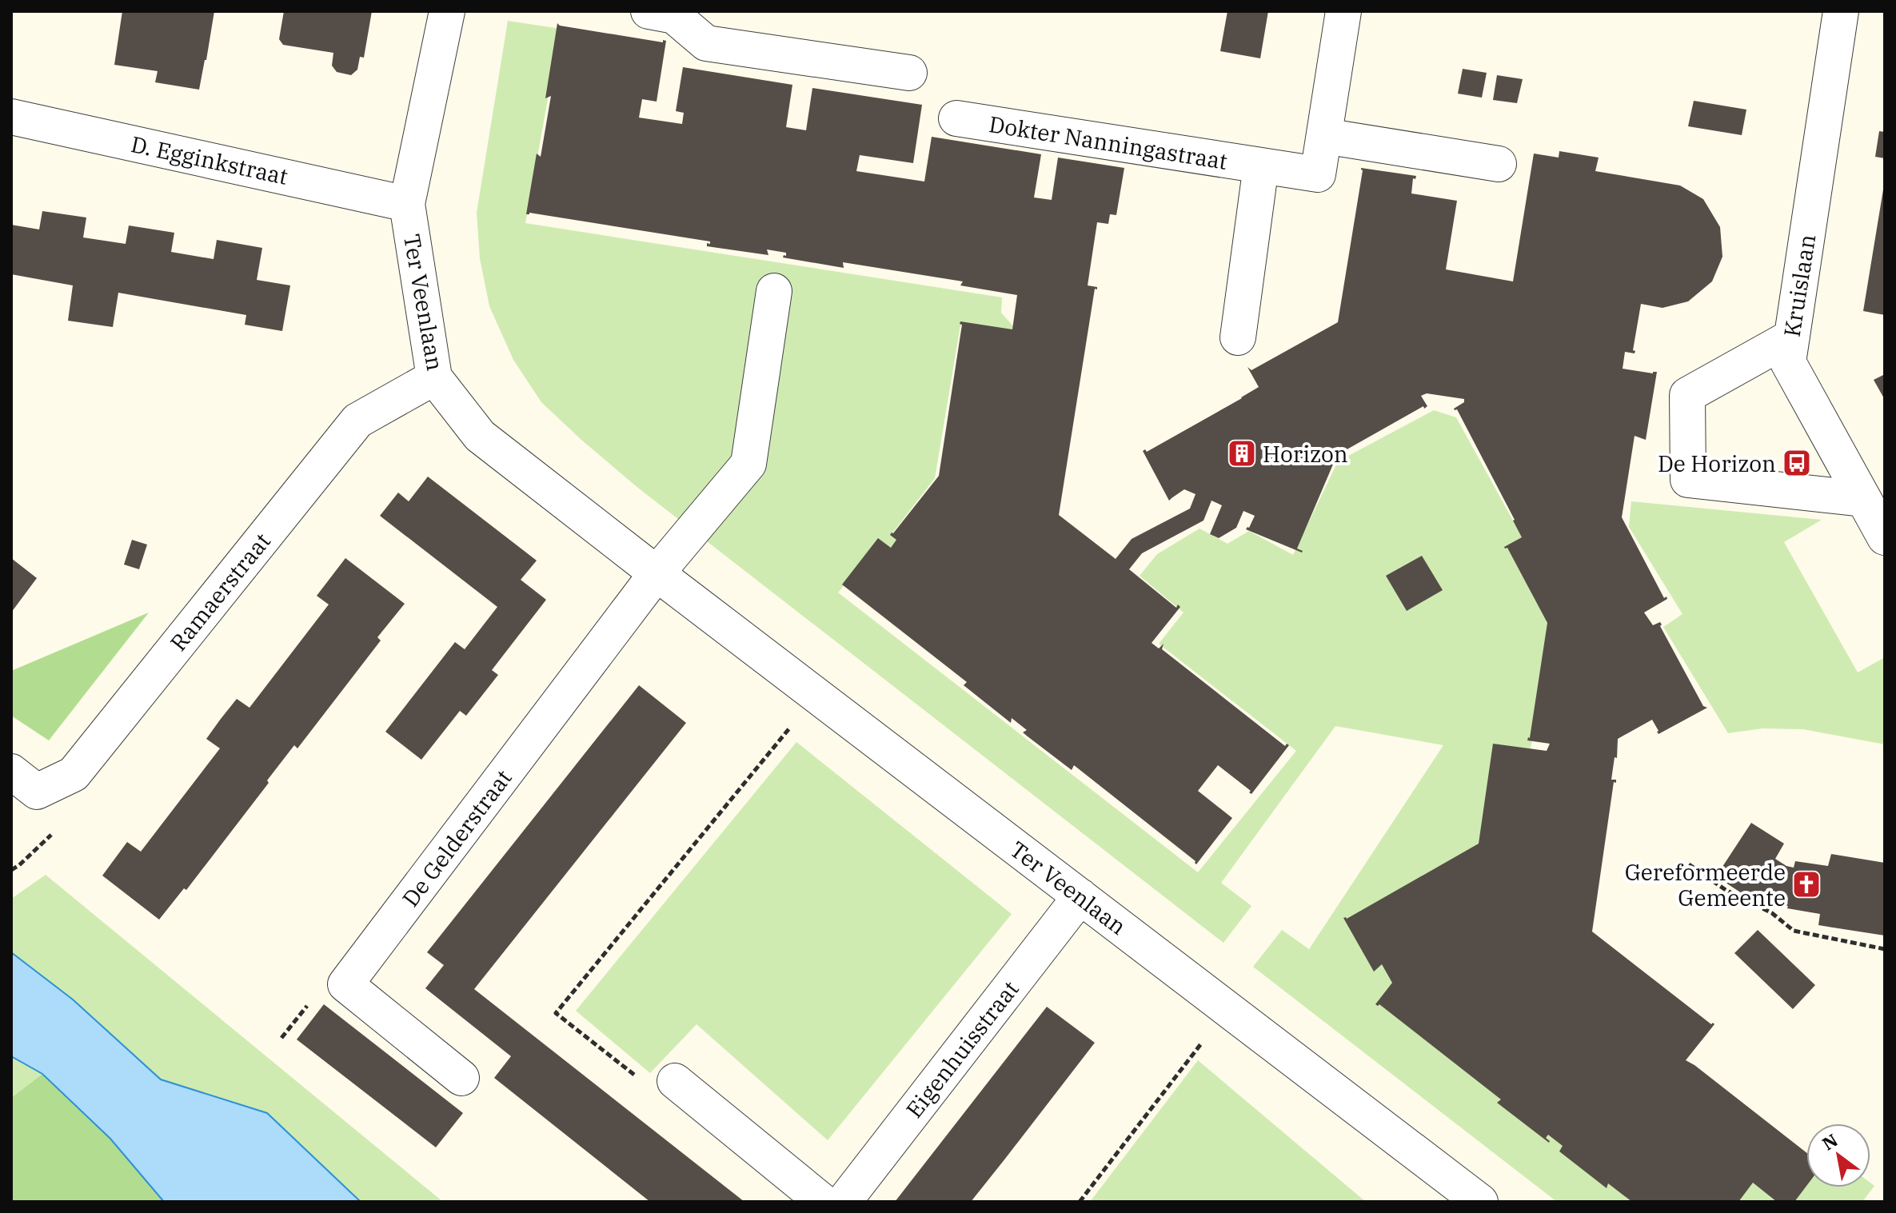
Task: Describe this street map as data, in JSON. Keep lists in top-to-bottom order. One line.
{"streets":{"street":["Dokter Nanningastraat","D. Egginkstraat","Kruislaan","Ter Veenlaan","Ramaerstraat","De Gelderstraat","Eigenhuisstraat"]},"crossings":[["D. Egginkstraat","Ter Veenlaan"],["Ter Veenlaan","Ramaerstraat"],["Ter Veenlaan","De Gelderstraat"],["Ter Veenlaan","Eigenhuisstraat"]],"places":{"building":["Horizon"],"bus stop":["De Horizon"],"church":["Gereformeerde Gemeente"]},"north":"top left"}
